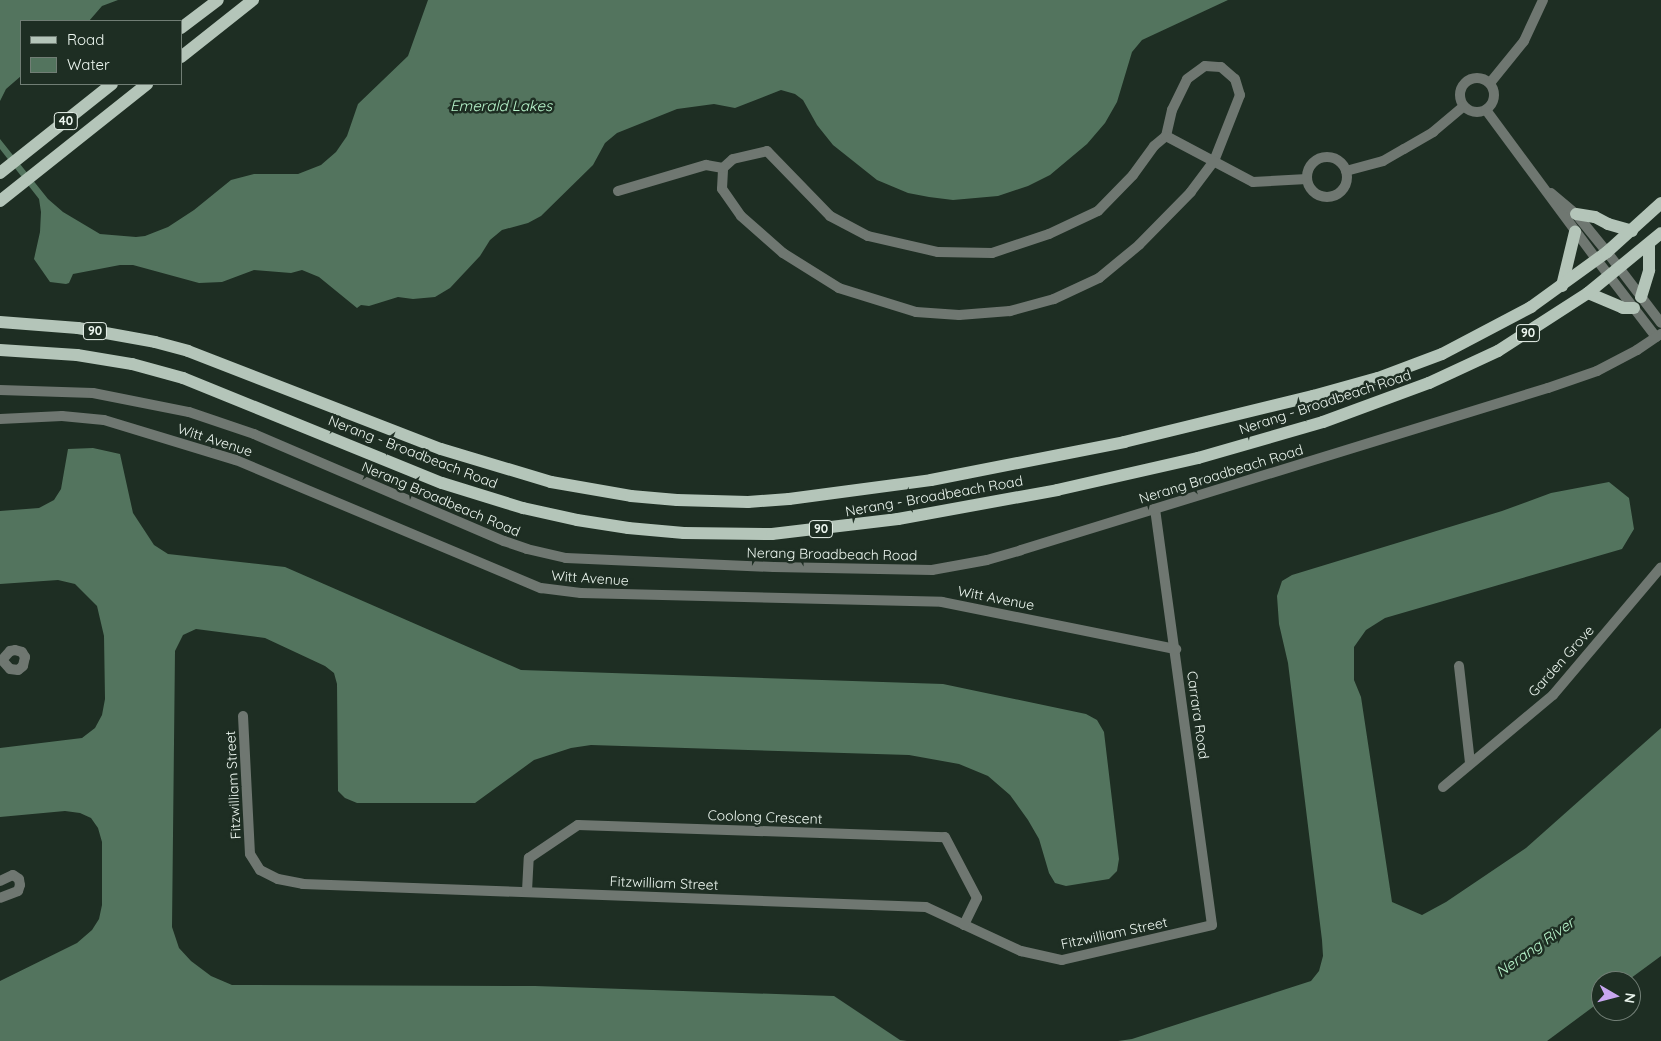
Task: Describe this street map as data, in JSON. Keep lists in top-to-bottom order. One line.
{"streets":{"main road":["40","90","Nerang - Broadbeach Road"],"street":["Witt Avenue","Nerang Broadbeach Road","Garden Grove","Carrara Road","Fitzwilliam Street","Coolong Crescent"]},"crossings":[["Nerang - Broadbeach Road","Nerang Broadbeach Road"],["Witt Avenue","Carrara Road"],["Nerang Broadbeach Road","Carrara Road"],["Carrara Road","Fitzwilliam Street"],["Fitzwilliam Street","Coolong Crescent"]],"water":["Emerald Lakes","Nerang River"],"legend":["Road","Water"],"north":"right"}
